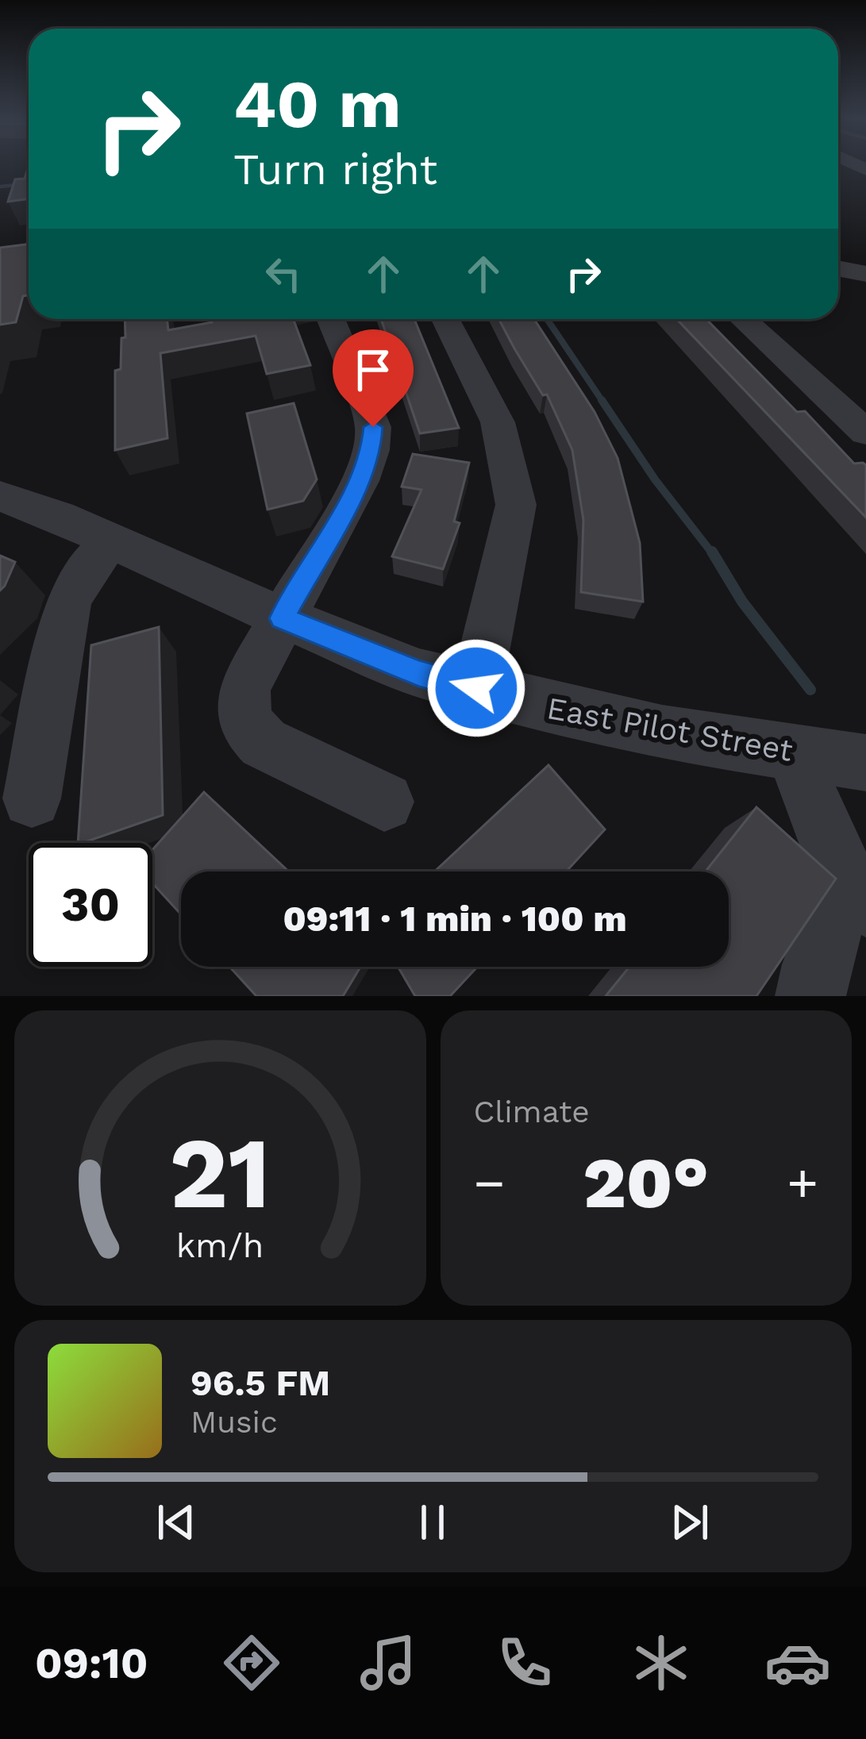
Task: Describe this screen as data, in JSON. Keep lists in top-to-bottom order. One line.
{"streets":{"street":["East Pilot Street"]},"page":{"turn":["40 m","Turn right"],"limit":"30","trip":"09:11 · 1 min · 100 m","tile":"Climate","heat":["−","20°","+"],"song":["96.5 FM","Music"],"tabs":"09:10","gauge":["21","km/h"]}}
